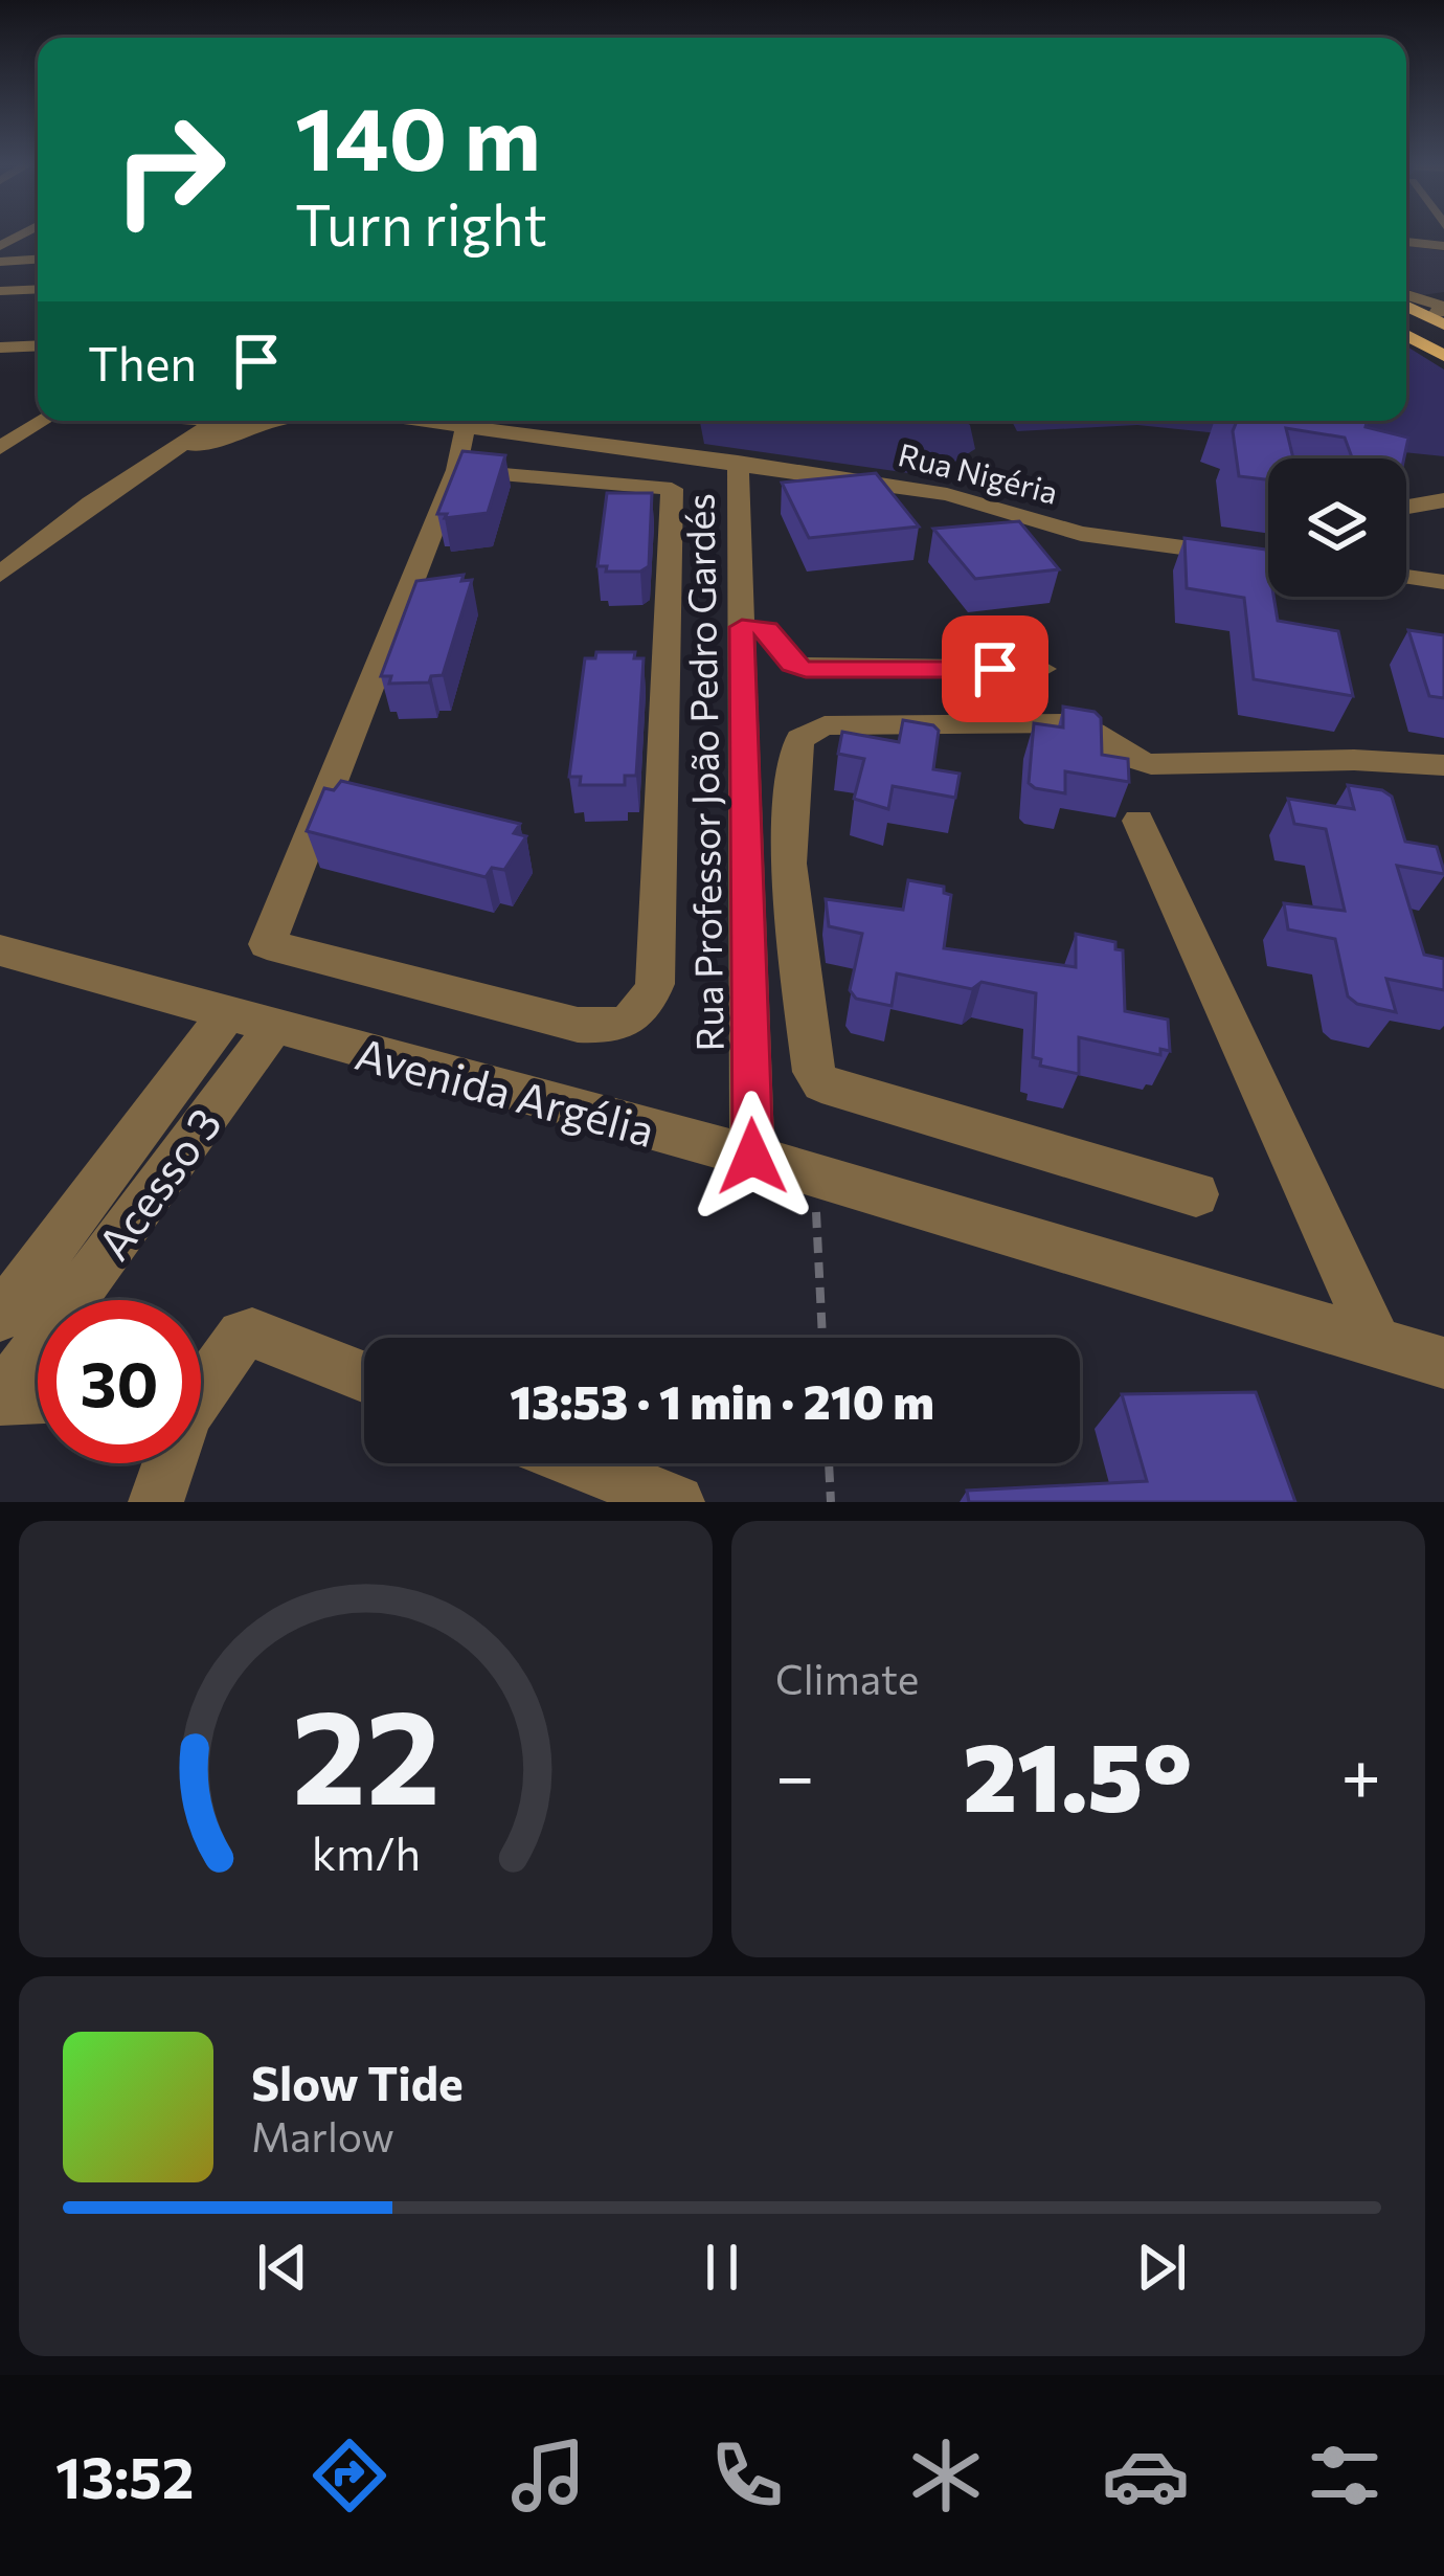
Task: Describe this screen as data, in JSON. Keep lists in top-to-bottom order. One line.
{"streets":{"street":["Rua Nigéria","Rua Professor João Pedro Gardés","Avenida Argélia","Acesso 3"]},"crossings":[["Rua Nigéria","Rua Professor João Pedro Gardés"],["Rua Professor João Pedro Gardés","Avenida Argélia"],["Avenida Argélia","Acesso 3"]],"page":{"turn":["140 m","Turn right"],"then":"Then","limit":"30","trip":"13:53 · 1 min · 210 m","tile":"Climate","heat":["−","21.5°","+"],"song":["Slow Tide","Marlow"],"tabs":"13:52","gauge":["22","km/h"]}}
